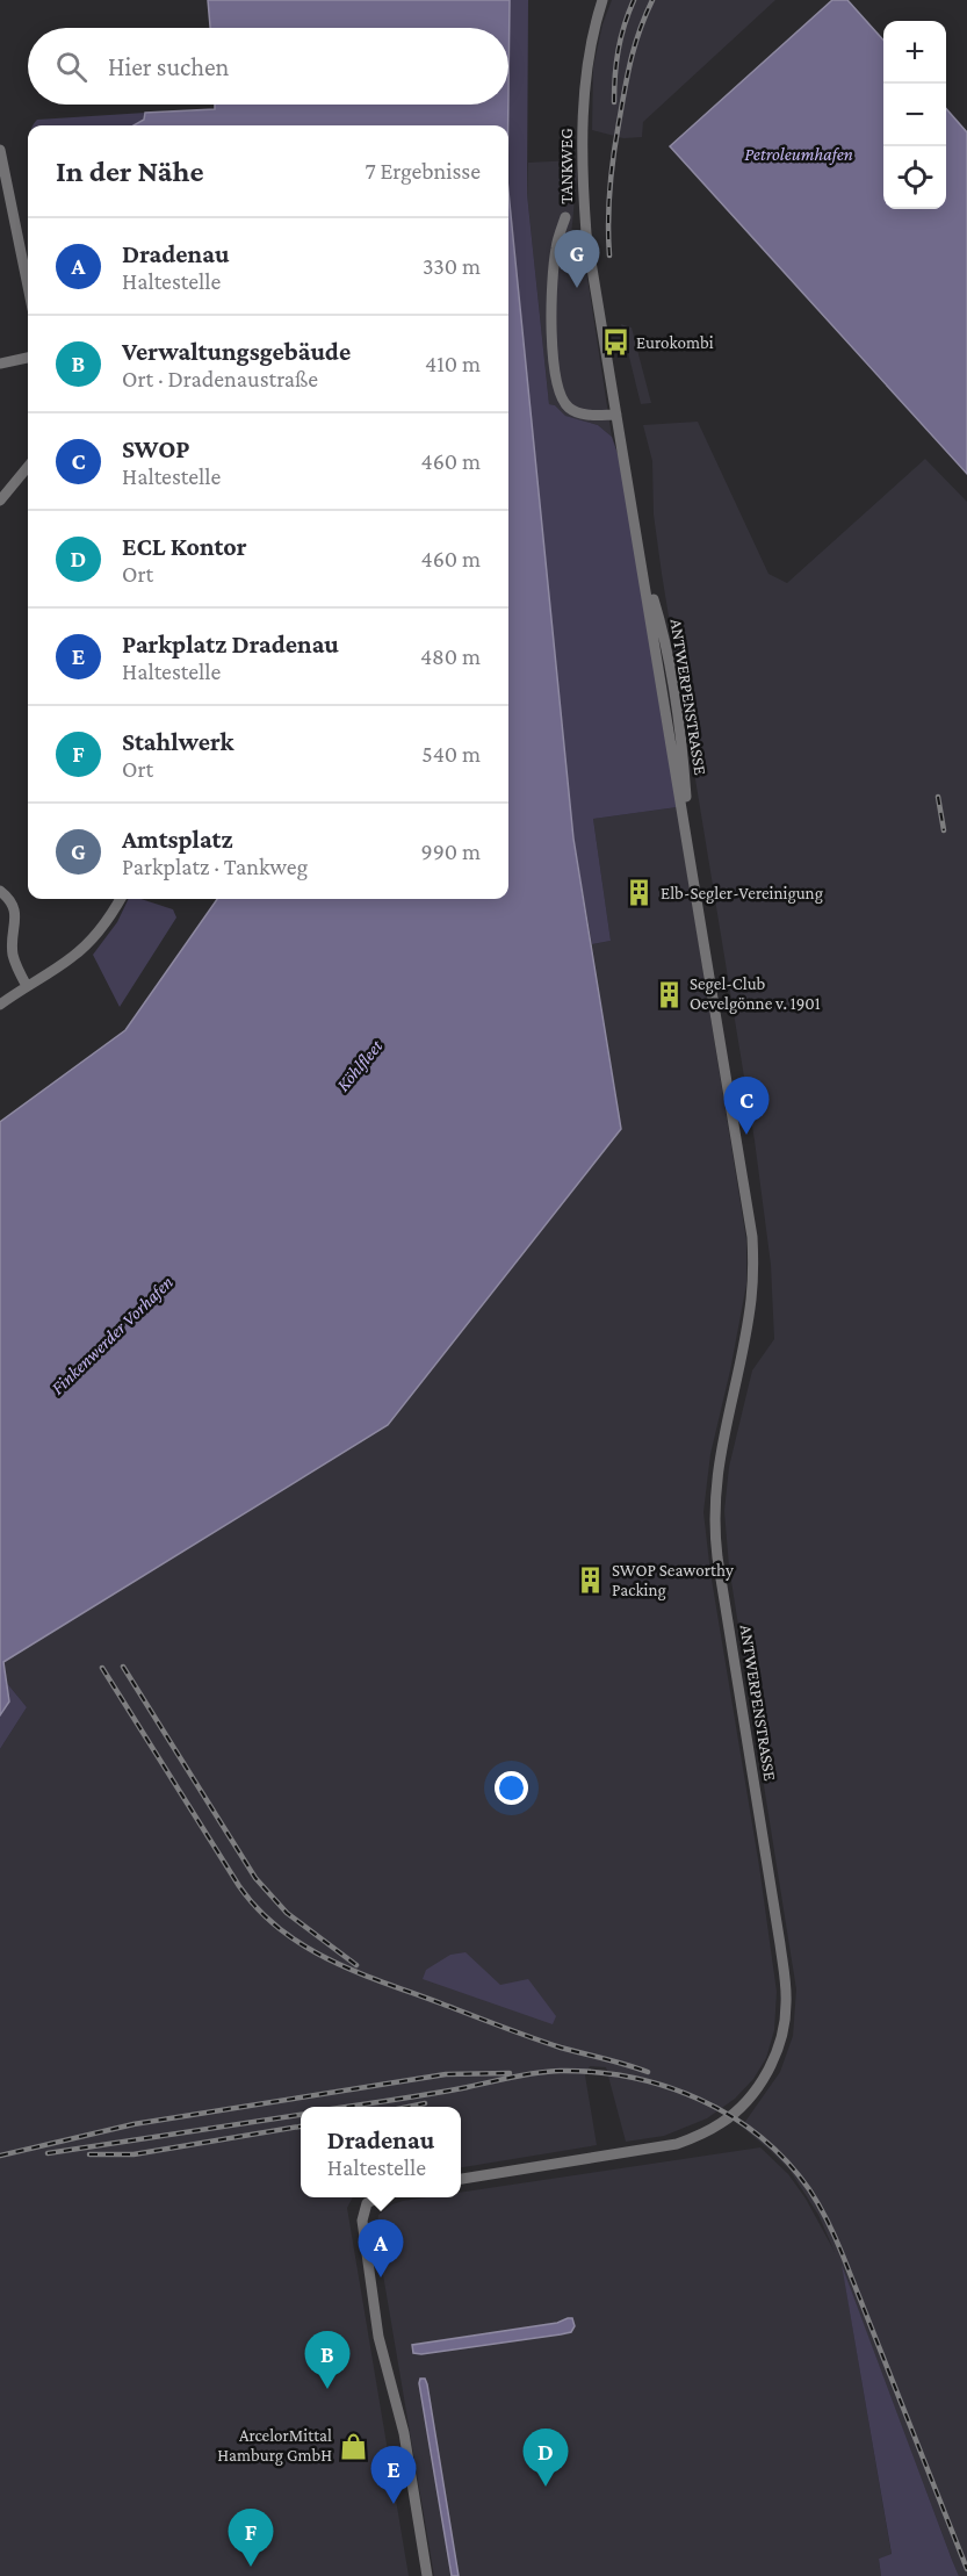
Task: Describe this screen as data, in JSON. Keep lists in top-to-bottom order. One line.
{"streets":{"street":["TANKWEG","ANTWERPENSTRASSE"]},"crossings":[["TANKWEG","ANTWERPENSTRASSE"]],"water":["Petroleumhafen","Köhlfleet","Finkenwerder Vorhafen"],"places":{"bus stop":["Eurokombi"],"building":["Elb-Segler-Vereinigung","Segel-Club Oevelgönne v. 1901","SWOP Seaworthy Packing"],"shop":["ArcelorMittal Hamburg GmbH"]},"page":{"map_buttons":["+","−"],"search":"Hier suchen","heading":["In der Nähe","7 Ergebnisse"],"list":[{"mark":"A","name":"Dradenau","note":"Haltestelle","value":"330 m"},{"mark":"B","name":"Verwaltungsgebäude","note":"Ort · Dradenaustraße","value":"410 m"},{"mark":"C","name":"SWOP","note":"Haltestelle","value":"460 m"},{"mark":"D","name":"ECL Kontor","note":"Ort","value":"460 m"},{"mark":"E","name":"Parkplatz Dradenau","note":"Haltestelle","value":"480 m"},{"mark":"F","name":"Stahlwerk","note":"Ort","value":"540 m"},{"mark":"G","name":"Amtsplatz","note":"Parkplatz · Tankweg","value":"990 m"}],"pins":["G","C","A","B","D","E","F"],"popup":["Dradenau","Haltestelle"]}}
